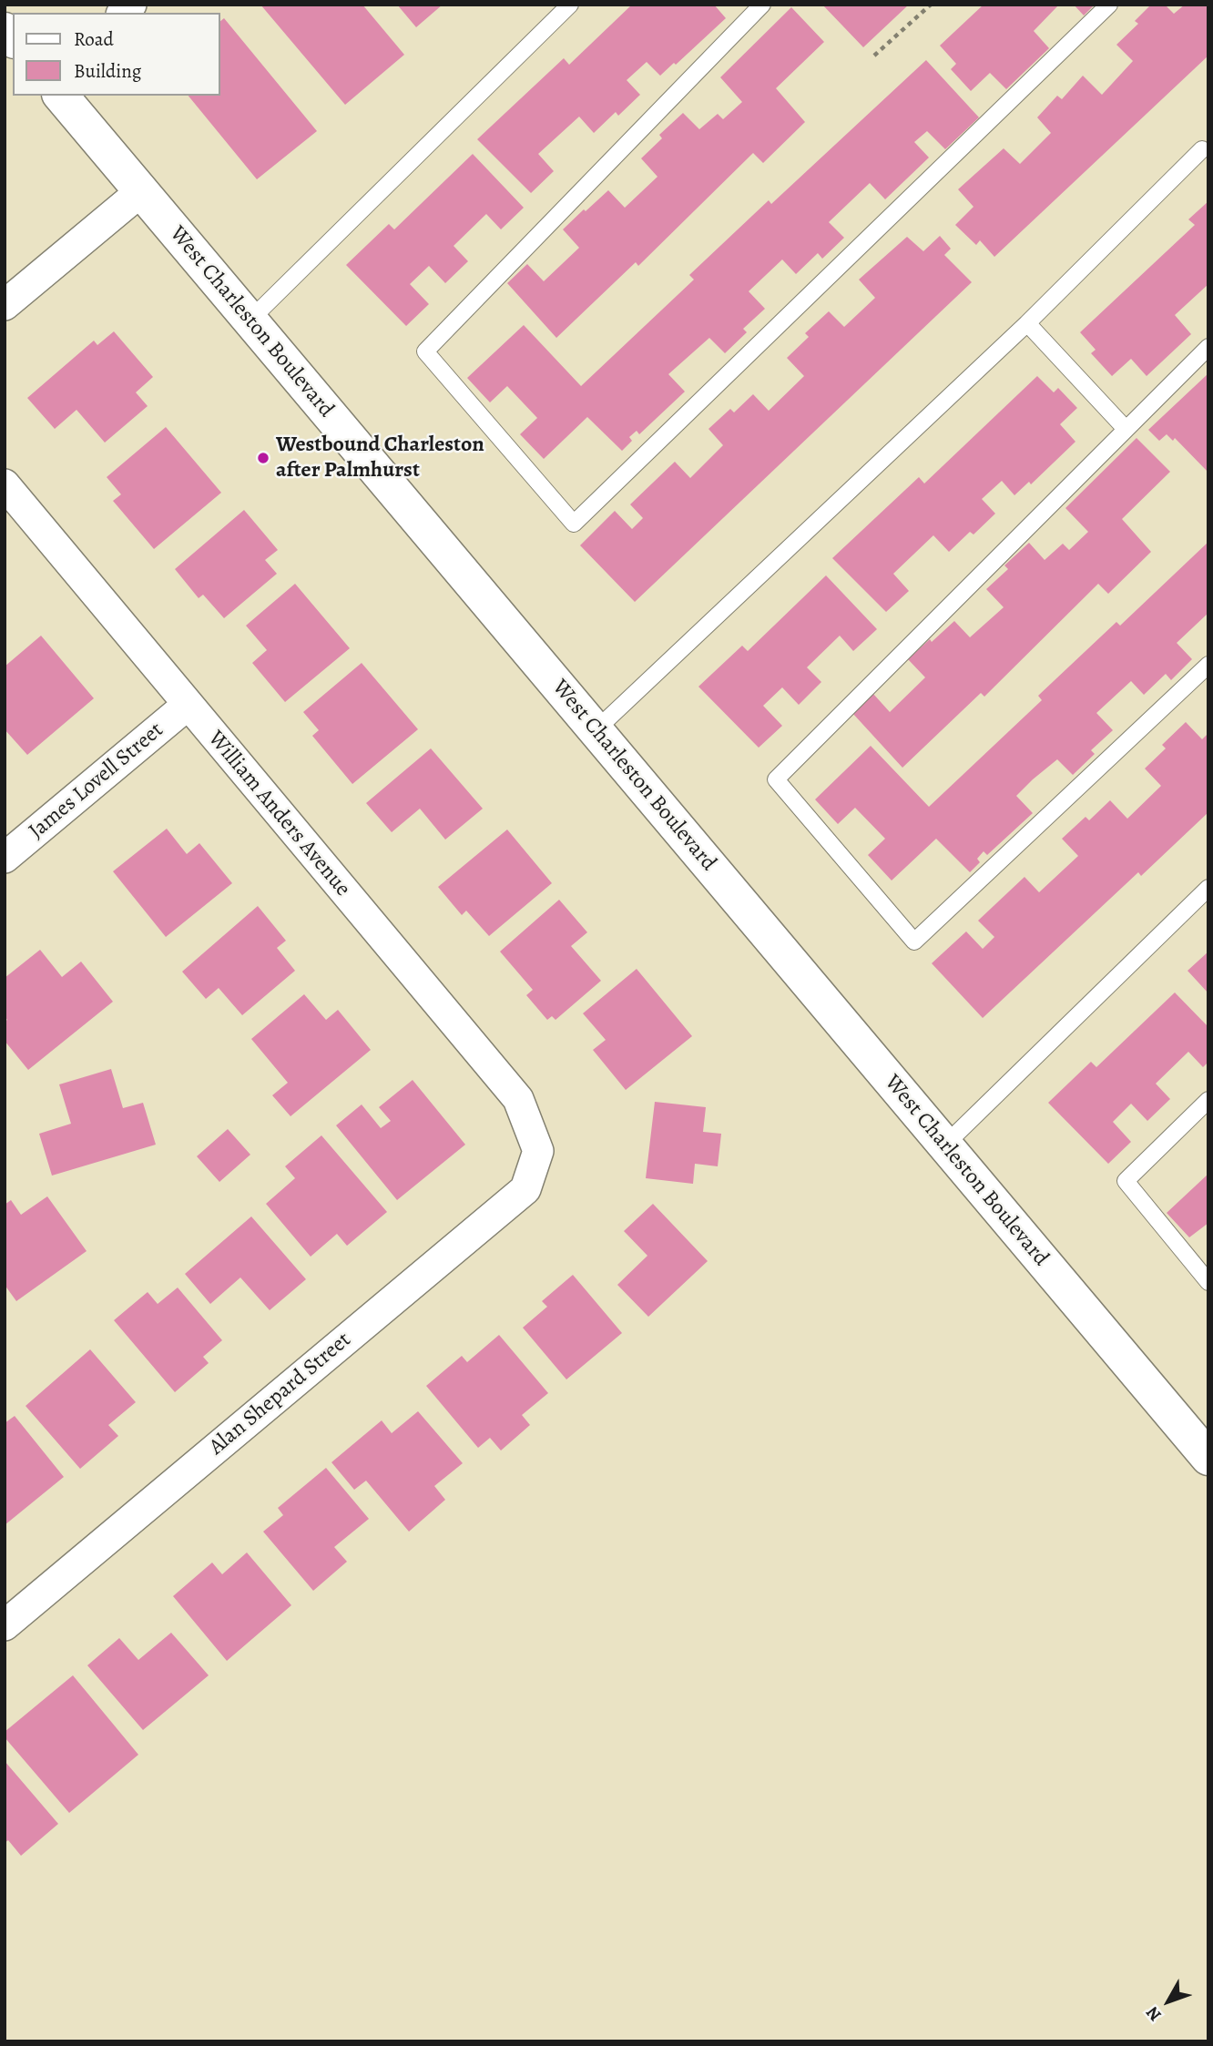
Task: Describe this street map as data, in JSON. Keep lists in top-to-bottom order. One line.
{"streets":{"main road":["West Charleston Boulevard"],"street":["James Lovell Street","William Anders Avenue","Alan Shepard Street"]},"crossings":[["James Lovell Street","William Anders Avenue"],["William Anders Avenue","Alan Shepard Street"]],"places":["Westbound Charleston after Palmhurst"],"legend":["Road","Building"],"north":"bottom left"}
